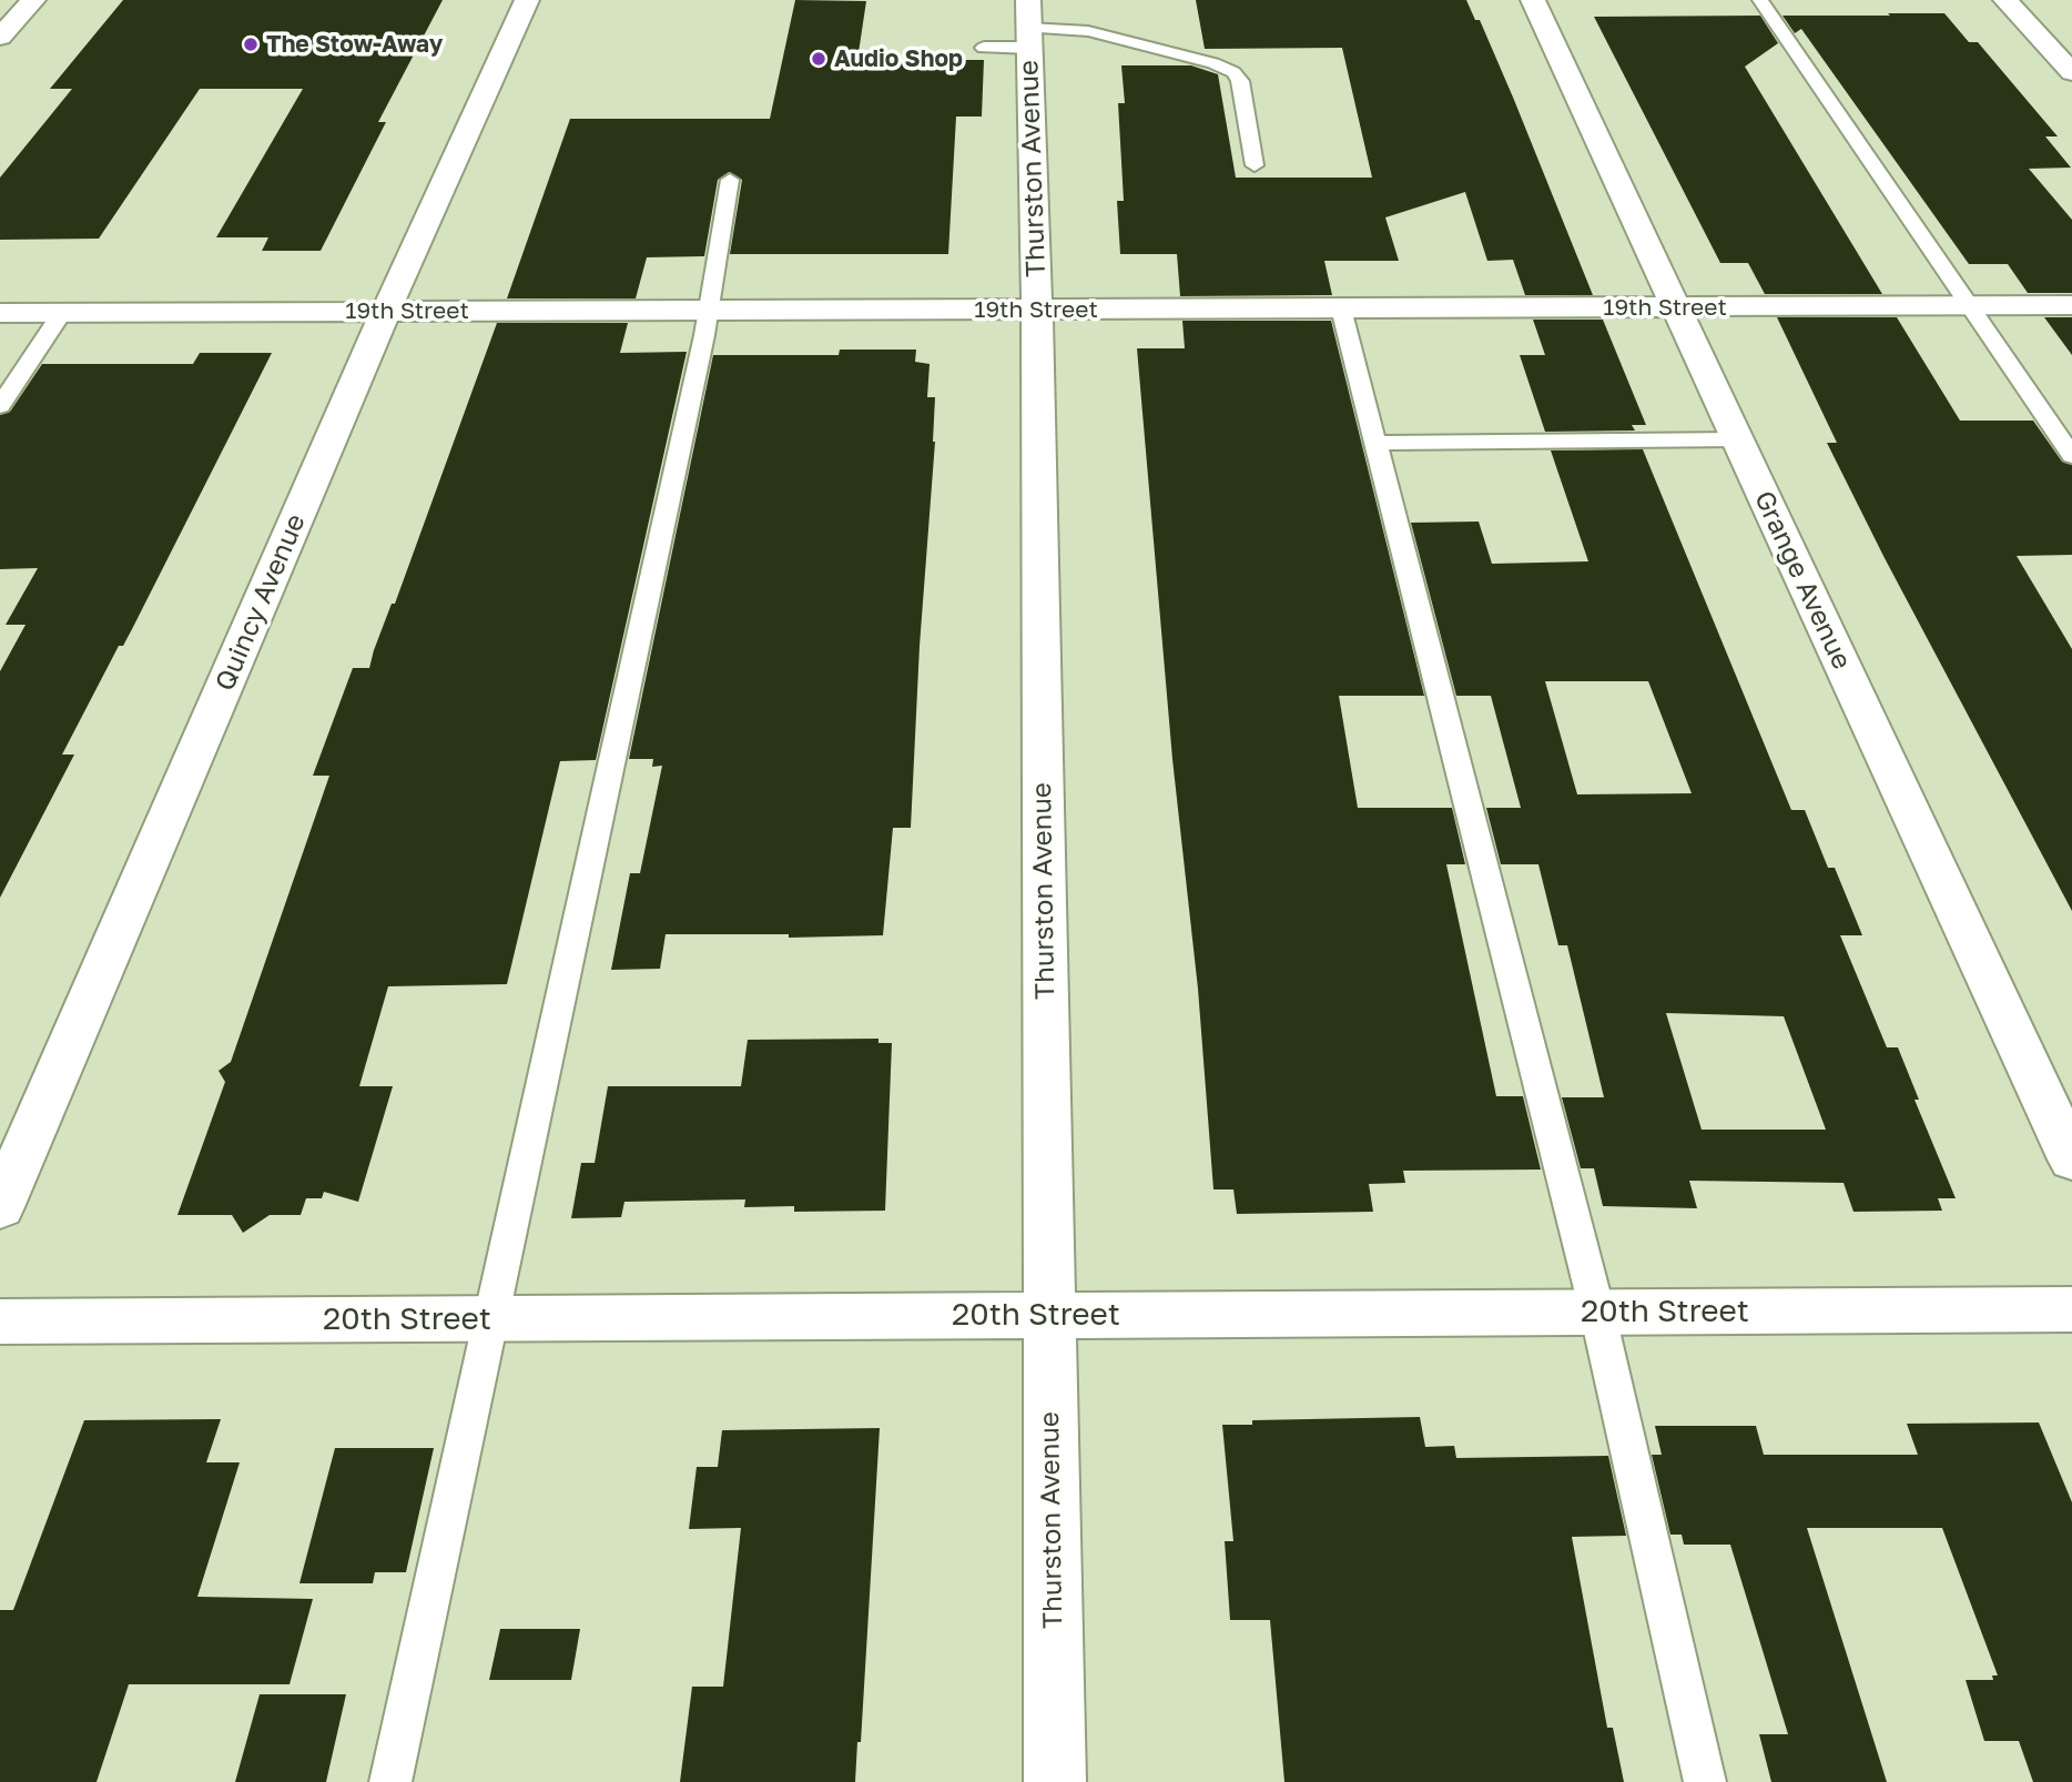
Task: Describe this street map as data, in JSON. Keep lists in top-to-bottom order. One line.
{"streets":{"street":["Thurston Avenue","19th Street","Grange Avenue","Quincy Avenue","20th Street"]},"crossings":[["Thurston Avenue","19th Street"],["Thurston Avenue","20th Street"],["19th Street","Grange Avenue"],["19th Street","Quincy Avenue"]],"places":["The Stow-Away","Audio Shop"]}
